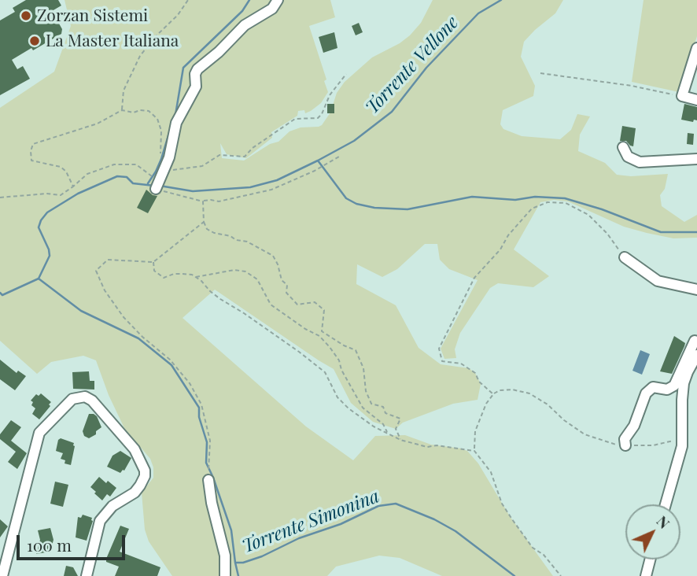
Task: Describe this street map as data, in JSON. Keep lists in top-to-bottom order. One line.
{"water":["Torrente Vellone","Torrente Simonina"],"places":["Zorzan Sistemi","La Master Italiana"],"scale_bar":"100 m","north":"top right"}
